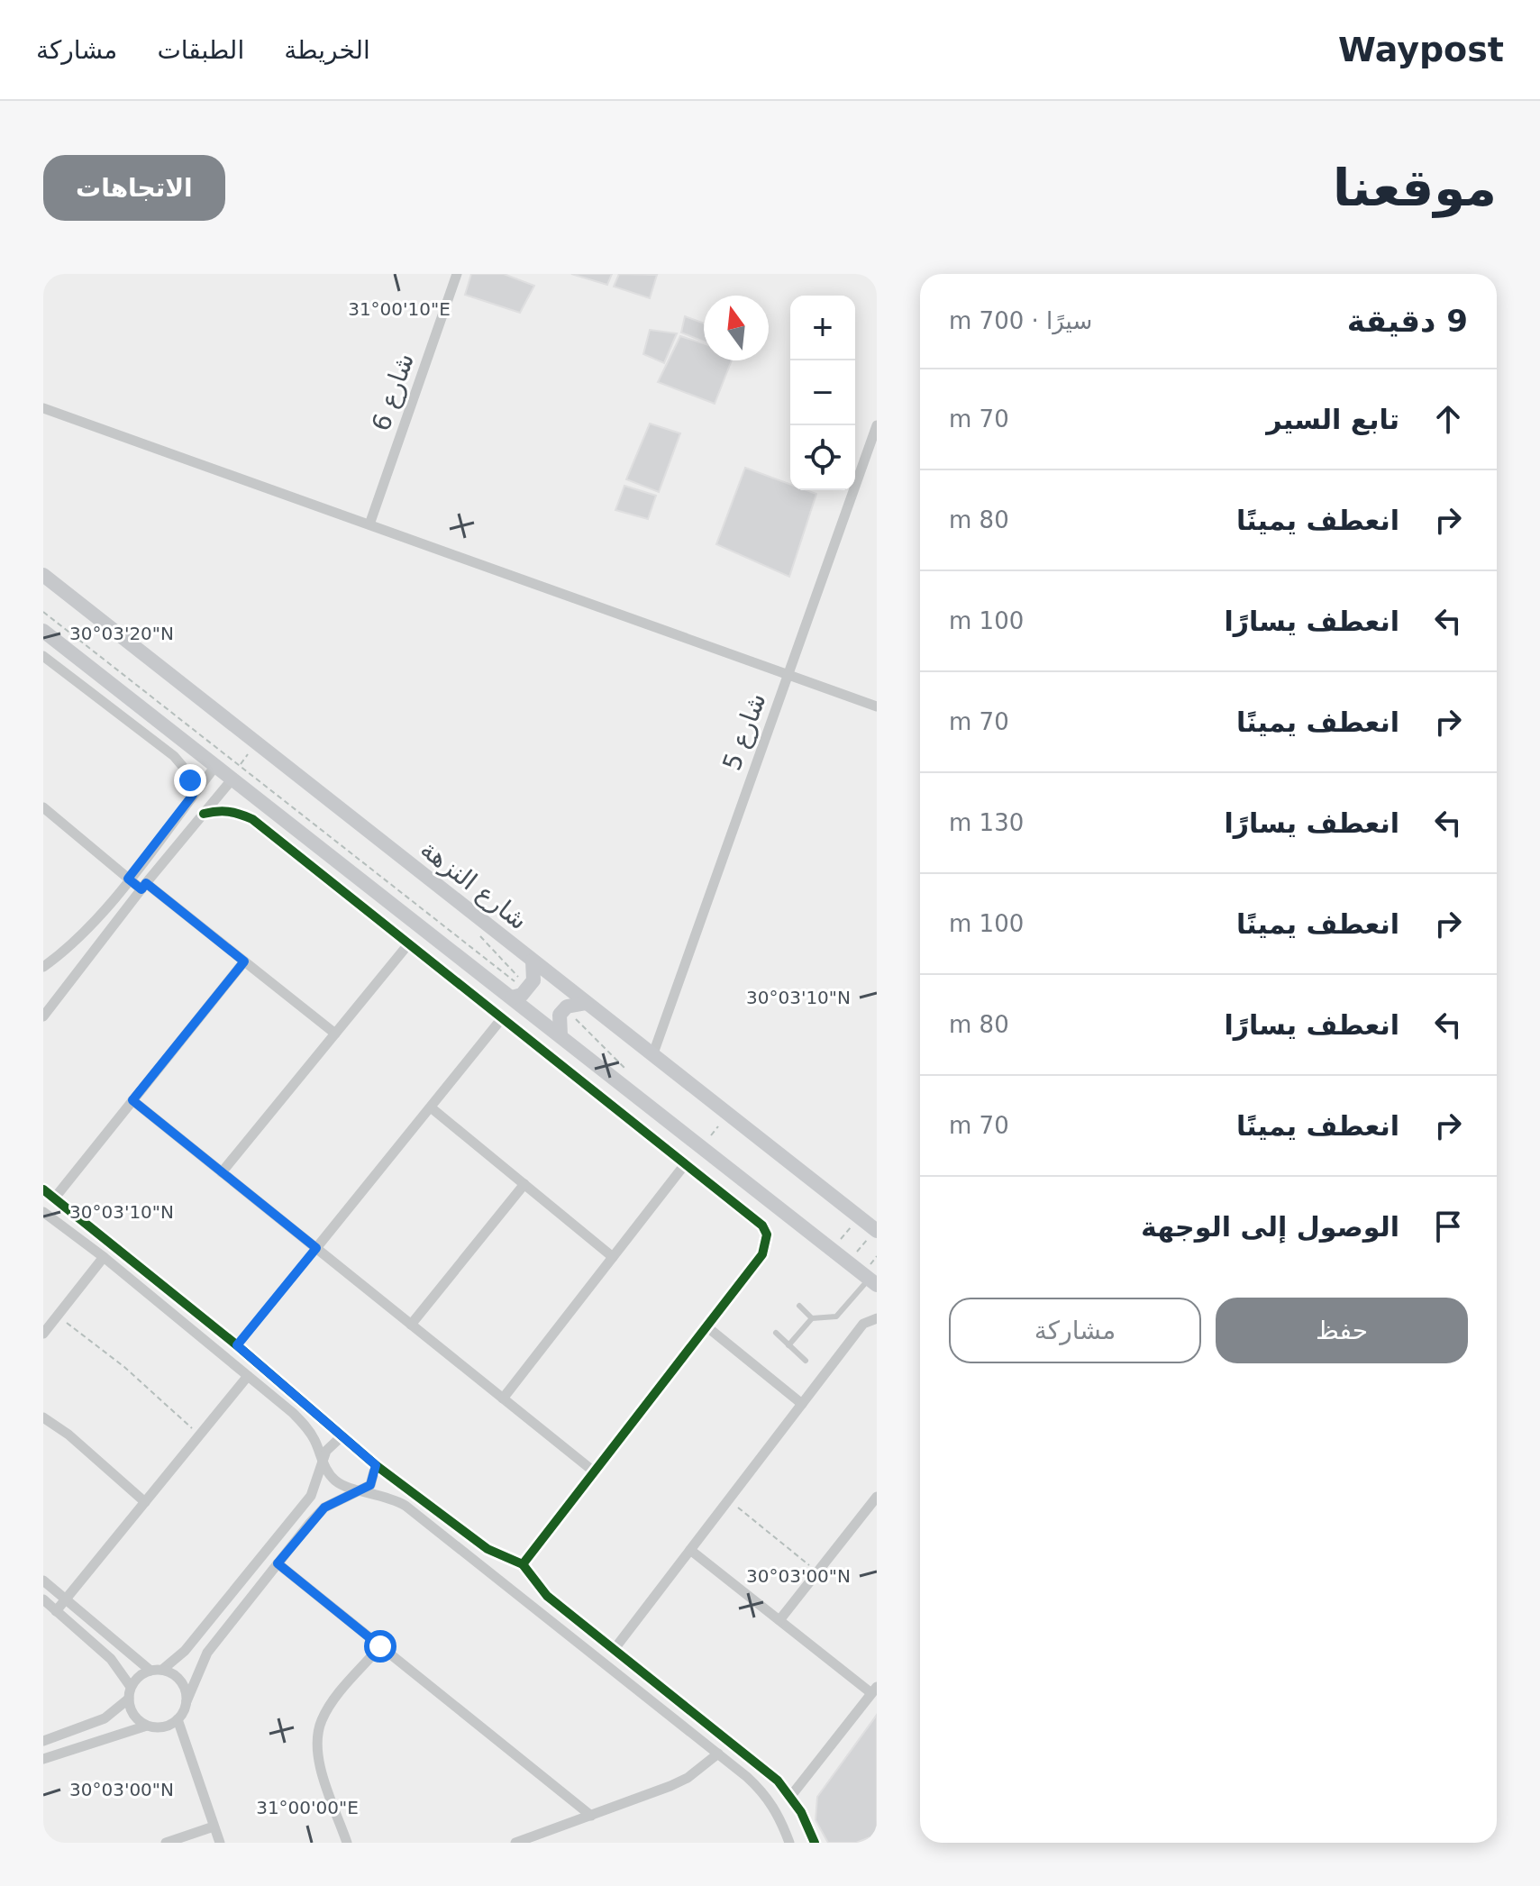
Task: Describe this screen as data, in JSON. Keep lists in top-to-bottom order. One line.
{"streets":{"main road":["شارع النزهة"],"street":["شارع 6","شارع 5"]},"crossings":[["شارع 5","شارع النزهة"]],"north":"top","page":{"header":"Waypost","nav":["الخريطة","الطبقات","مشاركة"],"buttons":["الاتجاهات",["حفظ","مشاركة"]],"title":"موقعنا","heading":["9 دقيقة","سيرًا · 700 m"],"map_buttons":["+","−"],"list":[["تابع السير","70 m"],["انعطف يمينًا","80 m"],["انعطف يسارًا","100 m"],["انعطف يمينًا","70 m"],["انعطف يسارًا","130 m"],["انعطف يمينًا","100 m"],["انعطف يسارًا","80 m"],["انعطف يمينًا","70 m"],"الوصول إلى الوجهة"]},"coordinates":["31°00'10\"E","30°03'20\"N","30°03'10\"N","30°03'00\"N","31°00'00\"E"]}
